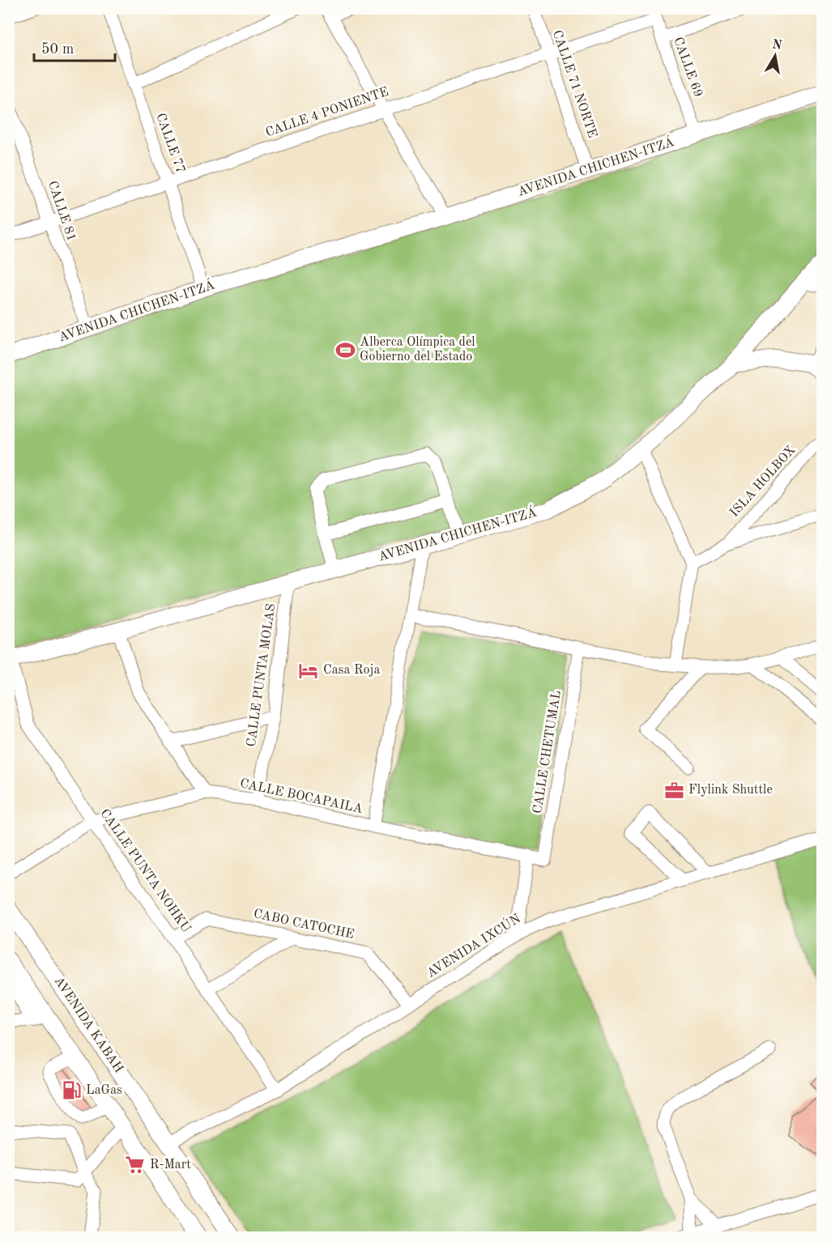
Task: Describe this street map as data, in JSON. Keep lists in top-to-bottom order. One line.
{"streets":{"main road":["AVENIDA CHICHEN-ITZÁ","AVENIDA KABAH"],"street":["CALLE 69","CALLE 71 NORTE","CALLE 4 PONIENTE","CALLE 77","CALLE 81","ISLA HOLBOX","CALLE PUNTA MOLAS","CALLE CHETUMAL","CALLE BOCAPAILA","CALLE PUNTA NOHKU","CABO CATOCHE","AVENIDA IXCÚN"]},"crossings":[["CALLE 69","CALLE 4 PONIENTE"],["CALLE 69","AVENIDA CHICHEN-ITZÁ"],["CALLE 71 NORTE","CALLE 4 PONIENTE"],["CALLE 71 NORTE","AVENIDA CHICHEN-ITZÁ"],["CALLE 4 PONIENTE","CALLE 77"],["CALLE 4 PONIENTE","CALLE 81"],["CALLE 77","AVENIDA CHICHEN-ITZÁ"],["AVENIDA CHICHEN-ITZÁ","CALLE 81"],["AVENIDA CHICHEN-ITZÁ","CALLE PUNTA MOLAS"],["AVENIDA CHICHEN-ITZÁ","CALLE PUNTA NOHKU"],["CALLE PUNTA MOLAS","CALLE BOCAPAILA"],["CALLE CHETUMAL","CALLE BOCAPAILA"],["CALLE BOCAPAILA","CALLE PUNTA NOHKU"],["CALLE PUNTA NOHKU","CABO CATOCHE"],["CALLE PUNTA NOHKU","AVENIDA IXCÚN"],["CABO CATOCHE","AVENIDA IXCÚN"],["AVENIDA IXCÚN","AVENIDA KABAH"]],"places":{"sports":["Alberca Olímpica del Gobierno del Estado"],"hotel":["Casa Roja"],"office":["Flylink Shuttle"],"fuel station":["LaGas"],"supermarket":["R-Mart"]},"scale_bar":"50 m","north":"top"}
